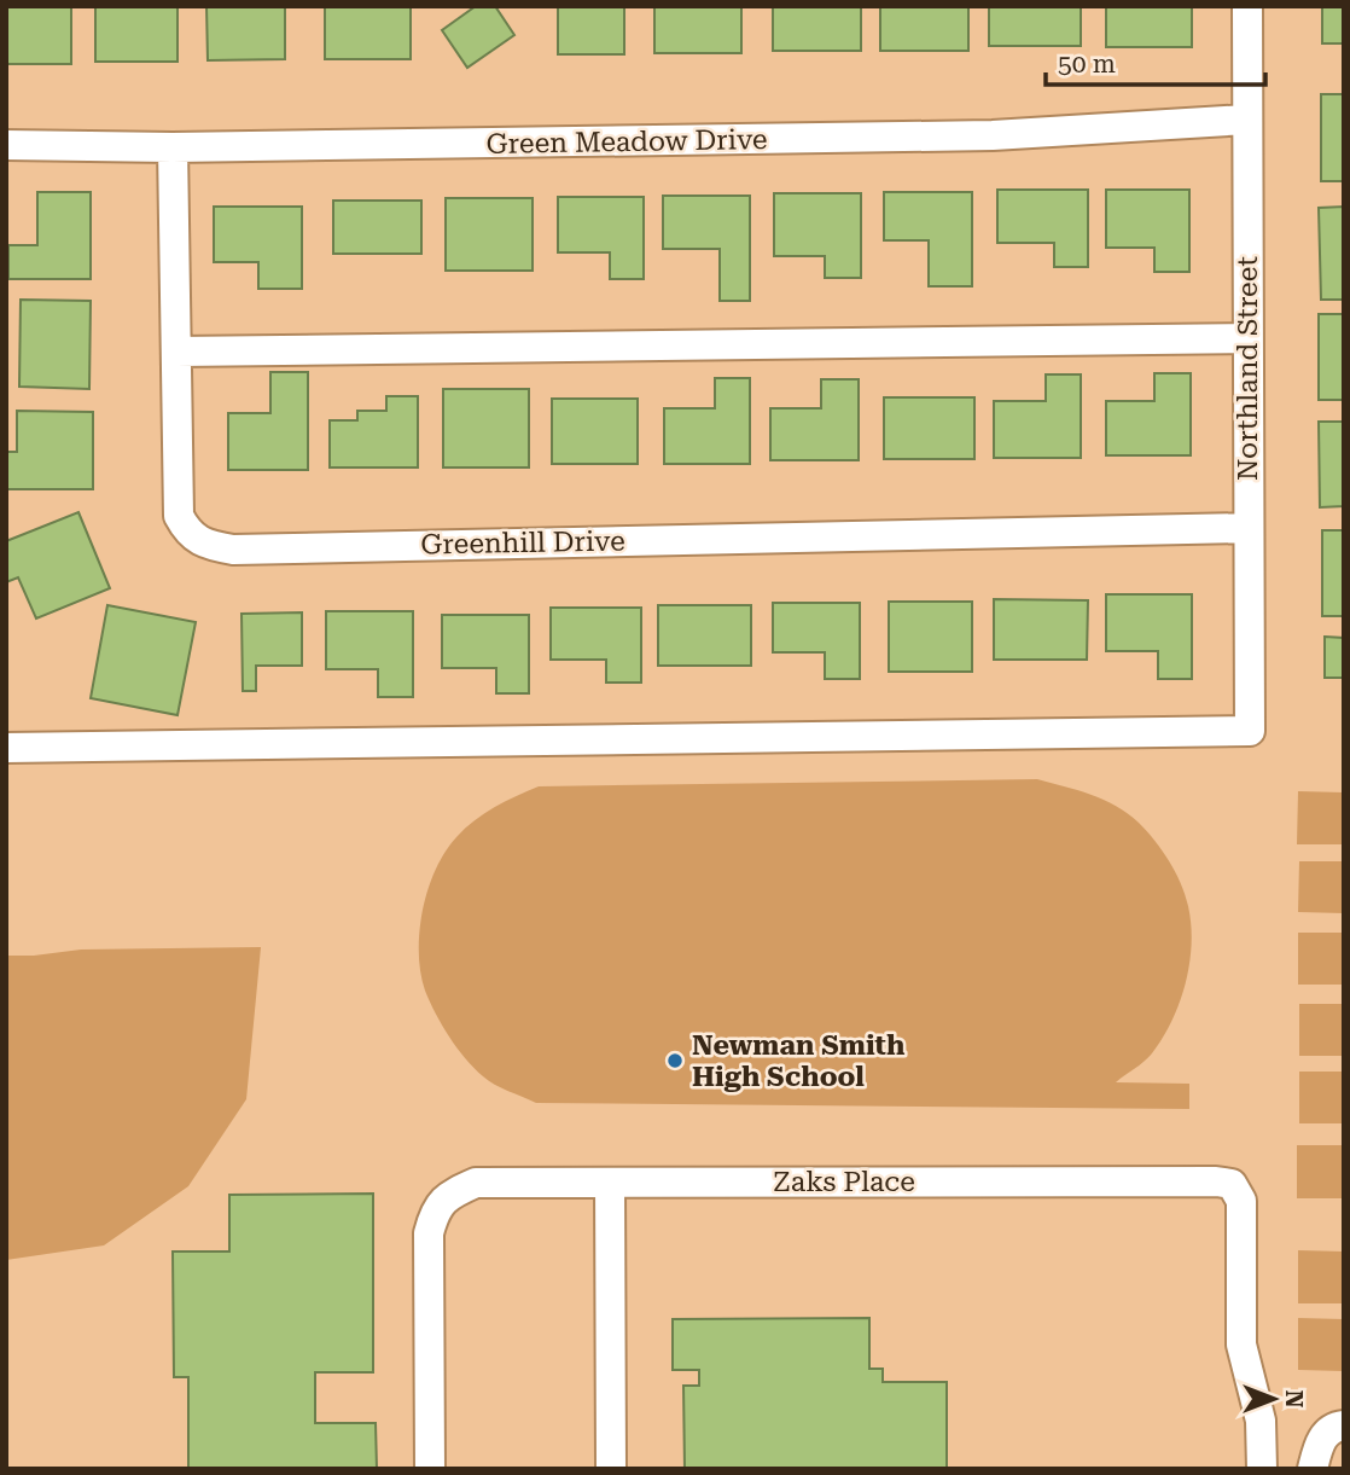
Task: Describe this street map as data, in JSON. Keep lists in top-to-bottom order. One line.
{"streets":{"street":["Green Meadow Drive","Northland Street","Greenhill Drive","Zaks Place"]},"crossings":[["Green Meadow Drive","Northland Street"],["Green Meadow Drive","Greenhill Drive"],["Northland Street","Greenhill Drive"]],"places":["Newman Smith High School"],"scale_bar":"50 m","north":"right"}
